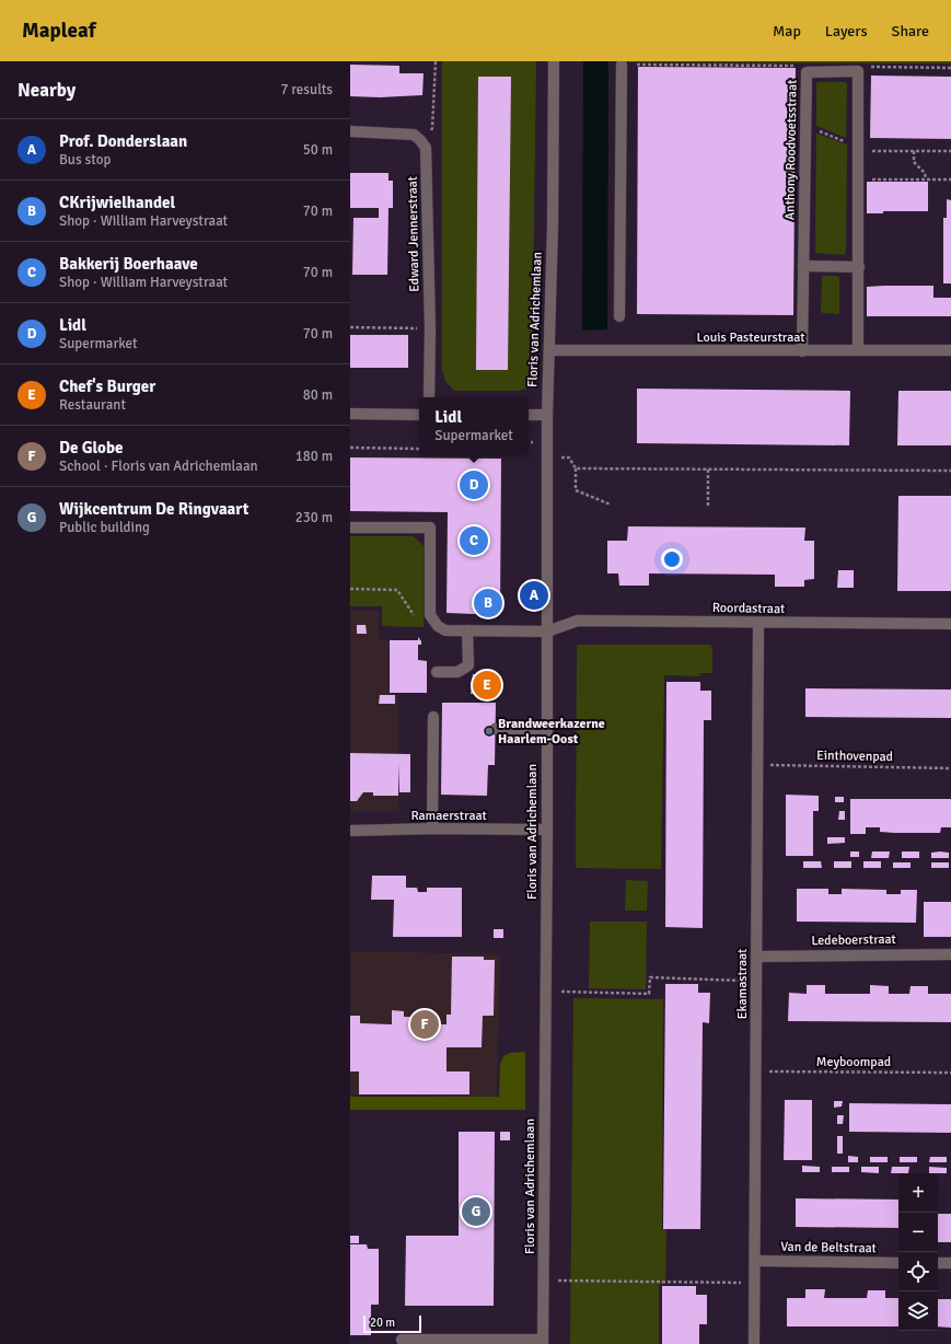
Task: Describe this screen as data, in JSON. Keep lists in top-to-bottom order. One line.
{"streets":{"street":["Anthony Roodvoetsstraat","Edward Jennerstraat","Floris van Adrichemlaan","Louis Pasteurstraat","Roordastraat","Ramaerstraat","Ledeboerstraat","Ekamastraat","Van de Beltstraat"],"path":["Einthovenpad","Meyboompad"]},"crossings":[["Anthony Roodvoetsstraat","Louis Pasteurstraat"],["Floris van Adrichemlaan","Louis Pasteurstraat"],["Floris van Adrichemlaan","Roordastraat"],["Floris van Adrichemlaan","Ramaerstraat"],["Roordastraat","Ekamastraat"],["Einthovenpad","Ekamastraat"],["Ledeboerstraat","Ekamastraat"],["Ekamastraat","Meyboompad"],["Ekamastraat","Van de Beltstraat"]],"places":["Brandweerkazerne Haarlem-Oost"],"scale_bar":"20 m","page":{"header":"Mapleaf","nav":["Map","Layers","Share"],"heading":["Nearby","7 results"],"list":[{"mark":"A","name":"Prof. Donderslaan","note":"Bus stop","value":"50 m"},{"mark":"B","name":"CKrijwielhandel","note":"Shop · William Harveystraat","value":"70 m"},{"mark":"C","name":"Bakkerij Boerhaave","note":"Shop · William Harveystraat","value":"70 m"},{"mark":"D","name":"Lidl","note":"Supermarket","value":"70 m"},{"mark":"E","name":"Chef's Burger","note":"Restaurant","value":"80 m"},{"mark":"F","name":"De Globe","note":"School · Floris van Adrichemlaan","value":"180 m"},{"mark":"G","name":"Wijkcentrum De Ringvaart","note":"Public building","value":"230 m"}],"popup":["Lidl","Supermarket"],"pins":["D","C","A","B","E","F","G"],"map_buttons":["+","−"],"scale":"20 m"}}
